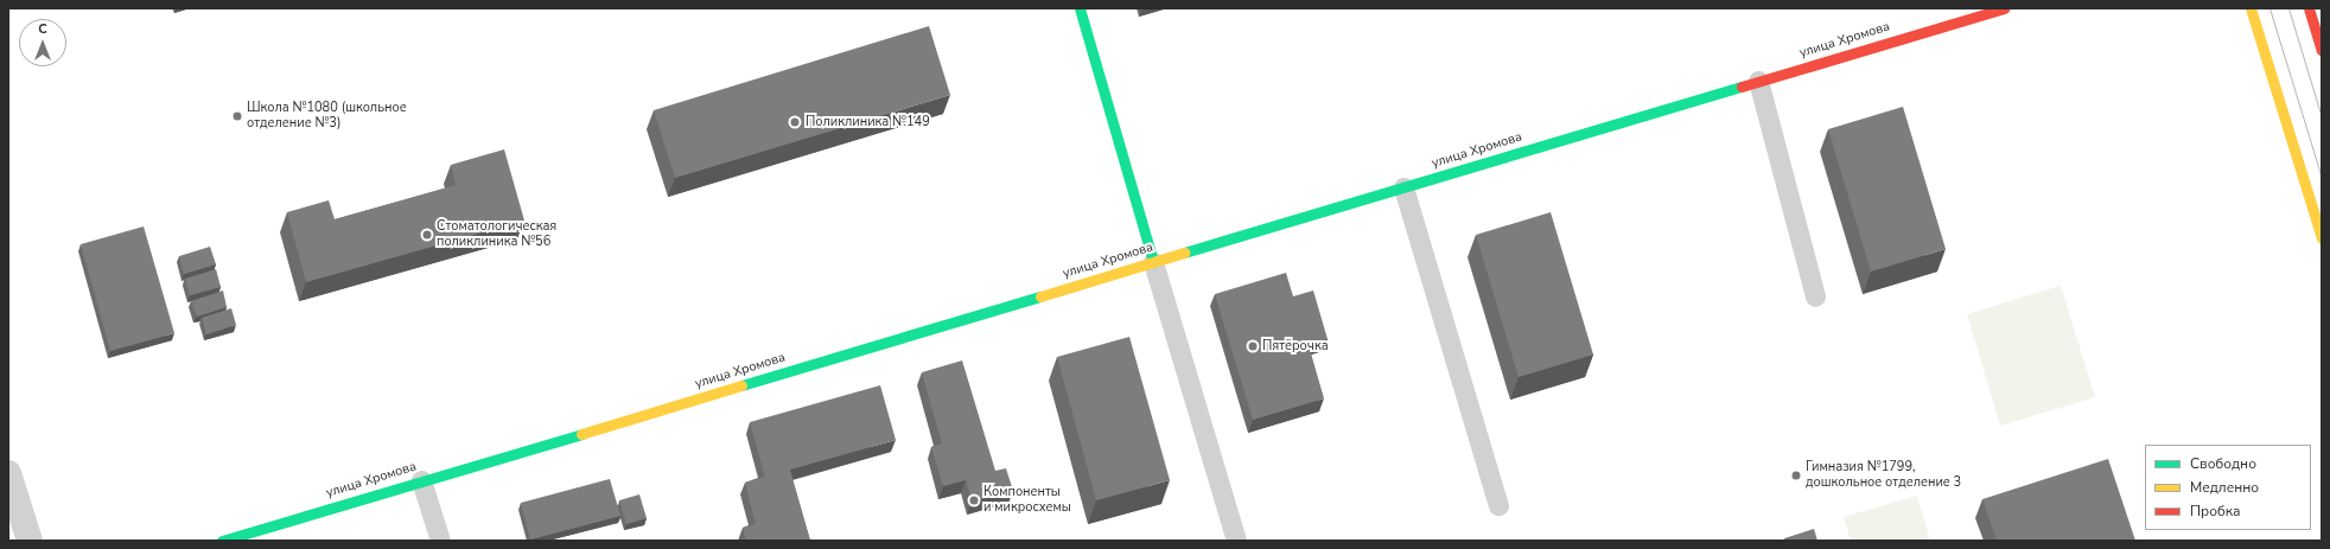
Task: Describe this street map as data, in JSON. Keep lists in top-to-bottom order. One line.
{"streets":{"street":["улица Хромова"]},"places":["Школа №1080 (школьное отделение №3)","Поликлиника №149","Стоматологическая поликлиника №56","Пятёрочка","Гимназия №1799, дошкольное отделение 3","Компоненты и микросхемы"],"legend":["Свободно","Медленно","Пробка"],"north":"top"}
